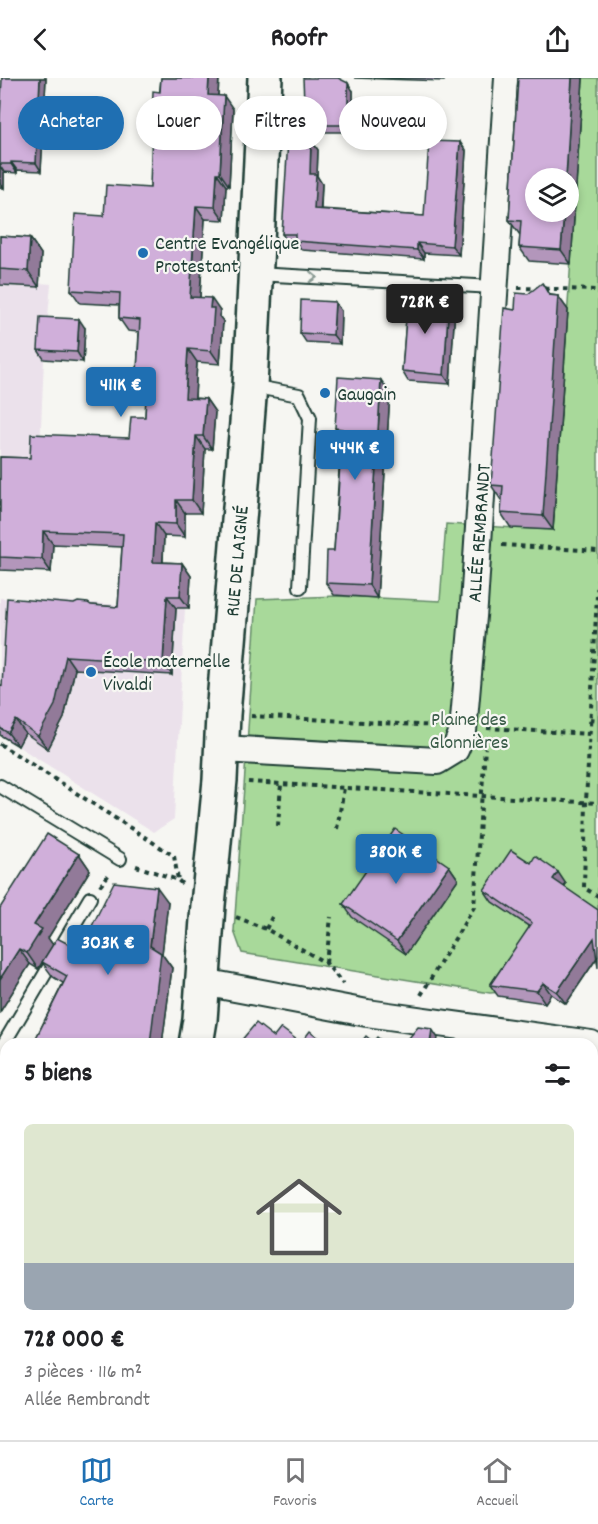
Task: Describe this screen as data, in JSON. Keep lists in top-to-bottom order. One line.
{"streets":{"street":["ALLÉE REMBRANDT","RUE DE LAIGNÉ"]},"crossings":[["ALLÉE REMBRANDT","RUE DE LAIGNÉ"]],"parks":["Plaine des Glonnières"],"places":["Centre Evangélique Protestant","Gaugain","École maternelle Vivaldi"],"page":{"header":"Roofr","chip":["Acheter","Louer","Filtres","Nouveau"],"price":["728K €","411K €","444K €","380K €","303K €"],"heading":"5 biens","list":[{"name":"728 000 €","note":"3 pièces · 116 m² · Allée Rembrandt"}],"tabs":["Carte","Favoris","Accueil"]}}
